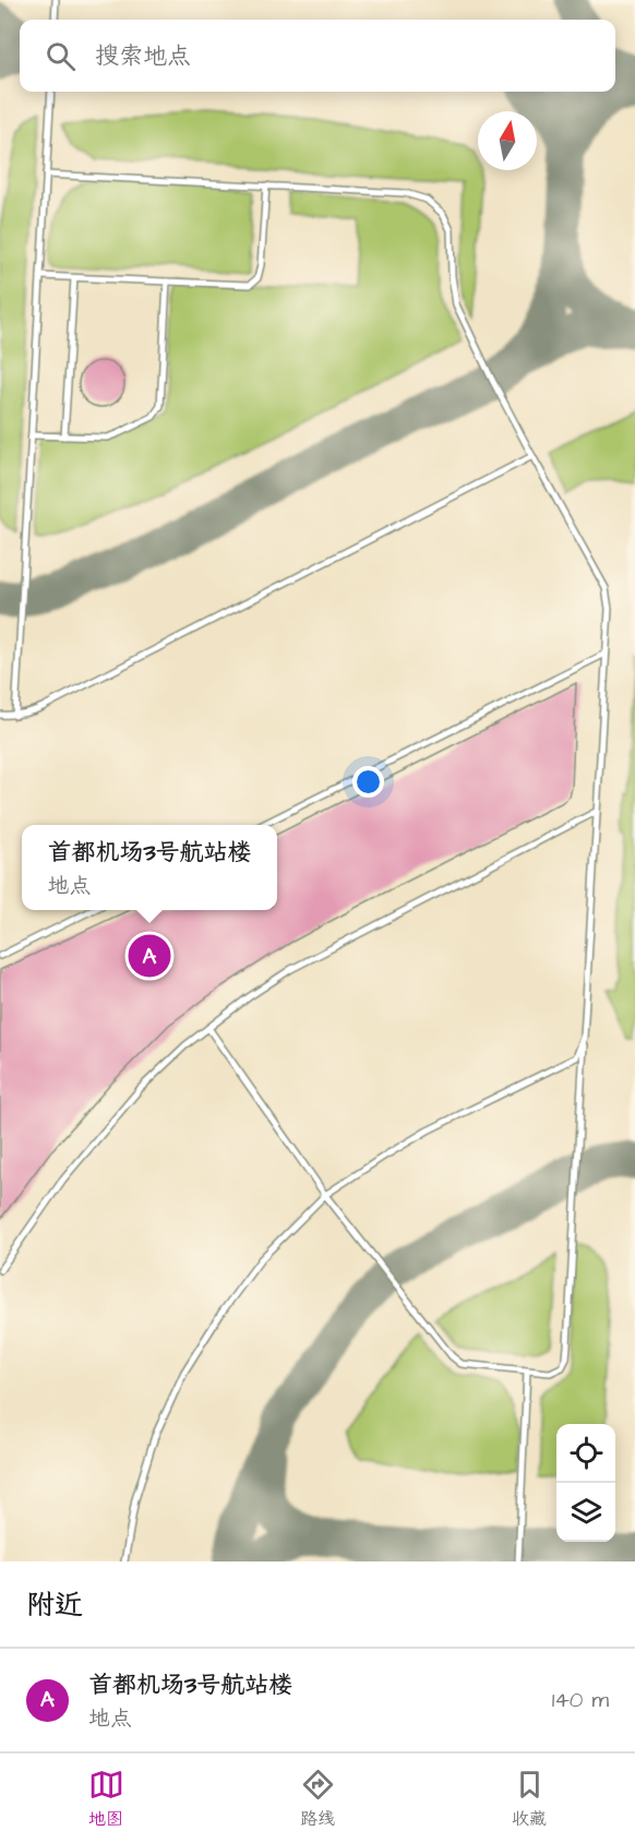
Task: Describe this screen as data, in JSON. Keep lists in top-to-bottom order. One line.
{"north":"top","page":{"search":"搜索地点","popup":["首都机场3号航站楼","地点"],"pins":"A","heading":"附近","list":[{"mark":"A","name":"首都机场3号航站楼","note":"地点","value":"140 m"}],"nav":["地图","路线","收藏"]}}
